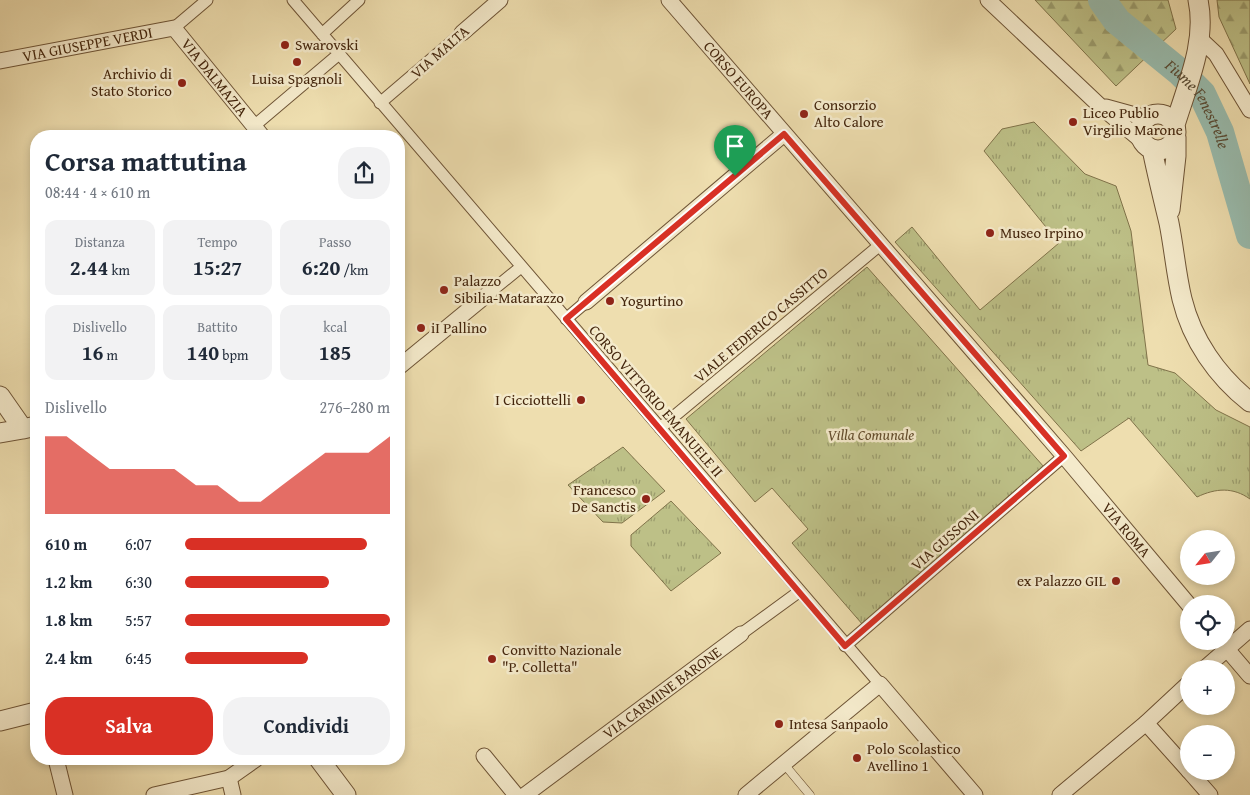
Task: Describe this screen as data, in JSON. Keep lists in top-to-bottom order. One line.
{"streets":{"street":["VIA GIUSEPPE VERDI","VIA MALTA","VIA DALMAZIA","CORSO EUROPA","VIALE FEDERICO CASSITTO","CORSO VITTORIO EMANUELE II","VIA ROMA","VIA GUSSONI","VIA CARMINE BARONE"]},"crossings":[["VIA GIUSEPPE VERDI","VIA DALMAZIA"],["VIA MALTA","CORSO VITTORIO EMANUELE II"],["VIA DALMAZIA","CORSO VITTORIO EMANUELE II"],["CORSO EUROPA","VIALE FEDERICO CASSITTO"],["CORSO EUROPA","VIA ROMA"],["CORSO EUROPA","VIA GUSSONI"],["VIALE FEDERICO CASSITTO","CORSO VITTORIO EMANUELE II"],["CORSO VITTORIO EMANUELE II","VIA GUSSONI"],["CORSO VITTORIO EMANUELE II","VIA CARMINE BARONE"],["VIA ROMA","VIA GUSSONI"]],"water":["Fiume Fenestrelle"],"parks":["Villa Comunale"],"places":["Swarovski","Luisa Spagnoli","Archivio di Stato Storico","Consorzio Alto Calore","Liceo Publio Virgilio Marone","Museo Irpino","Palazzo Sibilia-Matarazzo","Yogurtino","iI Pallino","I Cicciottelli","Francesco De Sanctis","ex Palazzo GIL","Convitto Nazionale \"P. Colletta\"","Intesa Sanpaolo","Polo Scolastico Avellino 1"],"north":"bottom left","page":{"heading":["Corsa mattutina","08:44 · 4 × 610 m"],"stats":[["Distanza","2.44 km"],["Tempo","15:27"],["Passo","6:20 /km"],["Dislivello","16 m"],["Battito","140 bpm"],["kcal","185"]],"chart":["Dislivello","276–280 m"],"list":[{"name":"610 m","note":"6:07"},{"name":"1.2 km","note":"6:30"},{"name":"1.8 km","note":"5:57"},{"name":"2.4 km","note":"6:45"}],"map_buttons":["+","−"],"buttons":["Salva","Condividi"]}}
